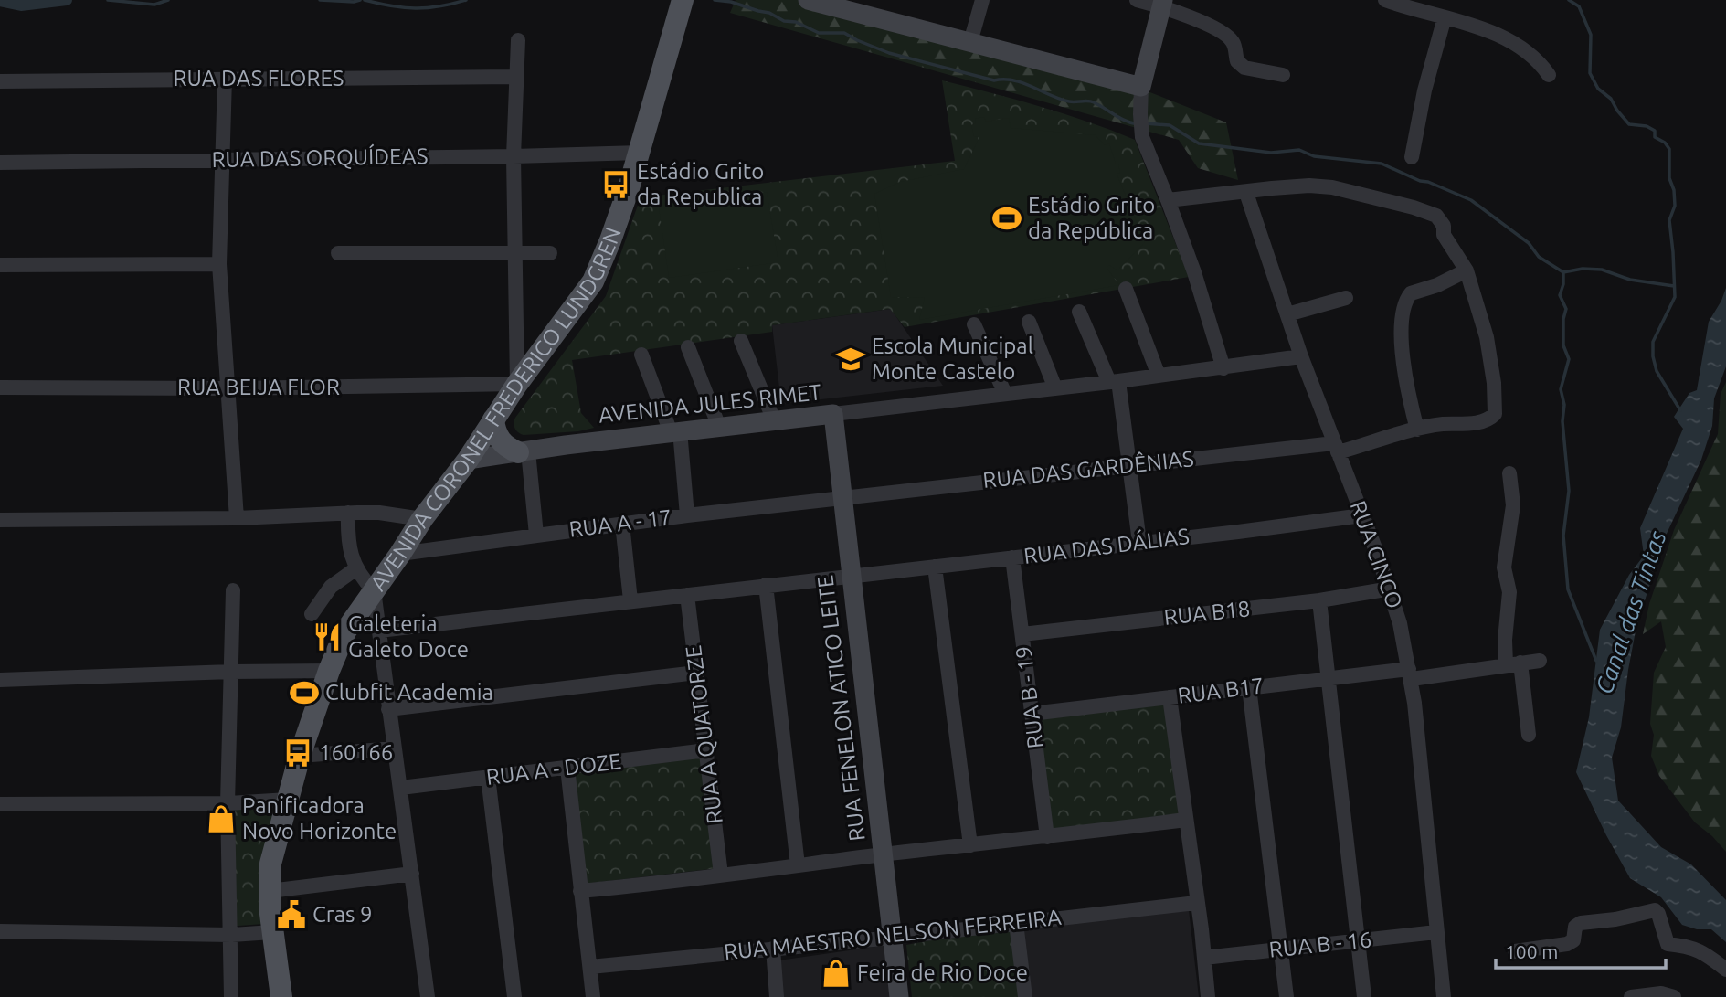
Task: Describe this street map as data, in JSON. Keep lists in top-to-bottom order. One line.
{"streets":{"main road":["AVENIDA CORONEL FREDERICO LUNDGREN"],"street":["RUA DAS FLORES","RUA DAS ORQUÍDEAS","RUA BEIJA FLOR","AVENIDA JULES RIMET","RUA DAS GARDÊNIAS","RUA A - 17","RUA DAS DÁLIAS","RUA CINCO","RUA B18","RUA B17","RUA B - 19","RUA FENELON ATICO LEITE","RUA A QUATORZE","RUA A - DOZE","RUA MAESTRO NELSON FERREIRA","RUA B - 16"]},"crossings":[["RUA DAS ORQUÍDEAS","AVENIDA CORONEL FREDERICO LUNDGREN"],["RUA BEIJA FLOR","AVENIDA CORONEL FREDERICO LUNDGREN"],["AVENIDA JULES RIMET","AVENIDA CORONEL FREDERICO LUNDGREN"],["AVENIDA JULES RIMET","RUA CINCO"],["AVENIDA JULES RIMET","RUA FENELON ATICO LEITE"],["AVENIDA CORONEL FREDERICO LUNDGREN","RUA A - 17"],["RUA DAS GARDÊNIAS","RUA A - 17"],["RUA DAS GARDÊNIAS","RUA CINCO"],["RUA DAS GARDÊNIAS","RUA FENELON ATICO LEITE"],["RUA A - 17","RUA FENELON ATICO LEITE"],["RUA DAS DÁLIAS","RUA CINCO"],["RUA DAS DÁLIAS","RUA B - 19"],["RUA DAS DÁLIAS","RUA FENELON ATICO LEITE"],["RUA DAS DÁLIAS","RUA A QUATORZE"],["RUA CINCO","RUA B18"],["RUA CINCO","RUA B17"],["RUA CINCO","RUA B - 16"],["RUA B18","RUA B - 19"],["RUA B17","RUA B - 19"],["RUA FENELON ATICO LEITE","RUA MAESTRO NELSON FERREIRA"],["RUA A QUATORZE","RUA A - DOZE"]],"water":["Canal das Tintas"],"places":{"bus stop":["Estádio Grito da Republica","160166"],"sports":["Estádio Grito da República","Clubfit Academia"],"school or university":["Escola Municipal Monte Castelo"],"restaurant":["Galeteria Galeto Doce"],"shop":["Panificadora Novo Horizonte","Feira de Rio Doce"],"public building":["Cras 9"]},"scale_bar":"100 m"}
